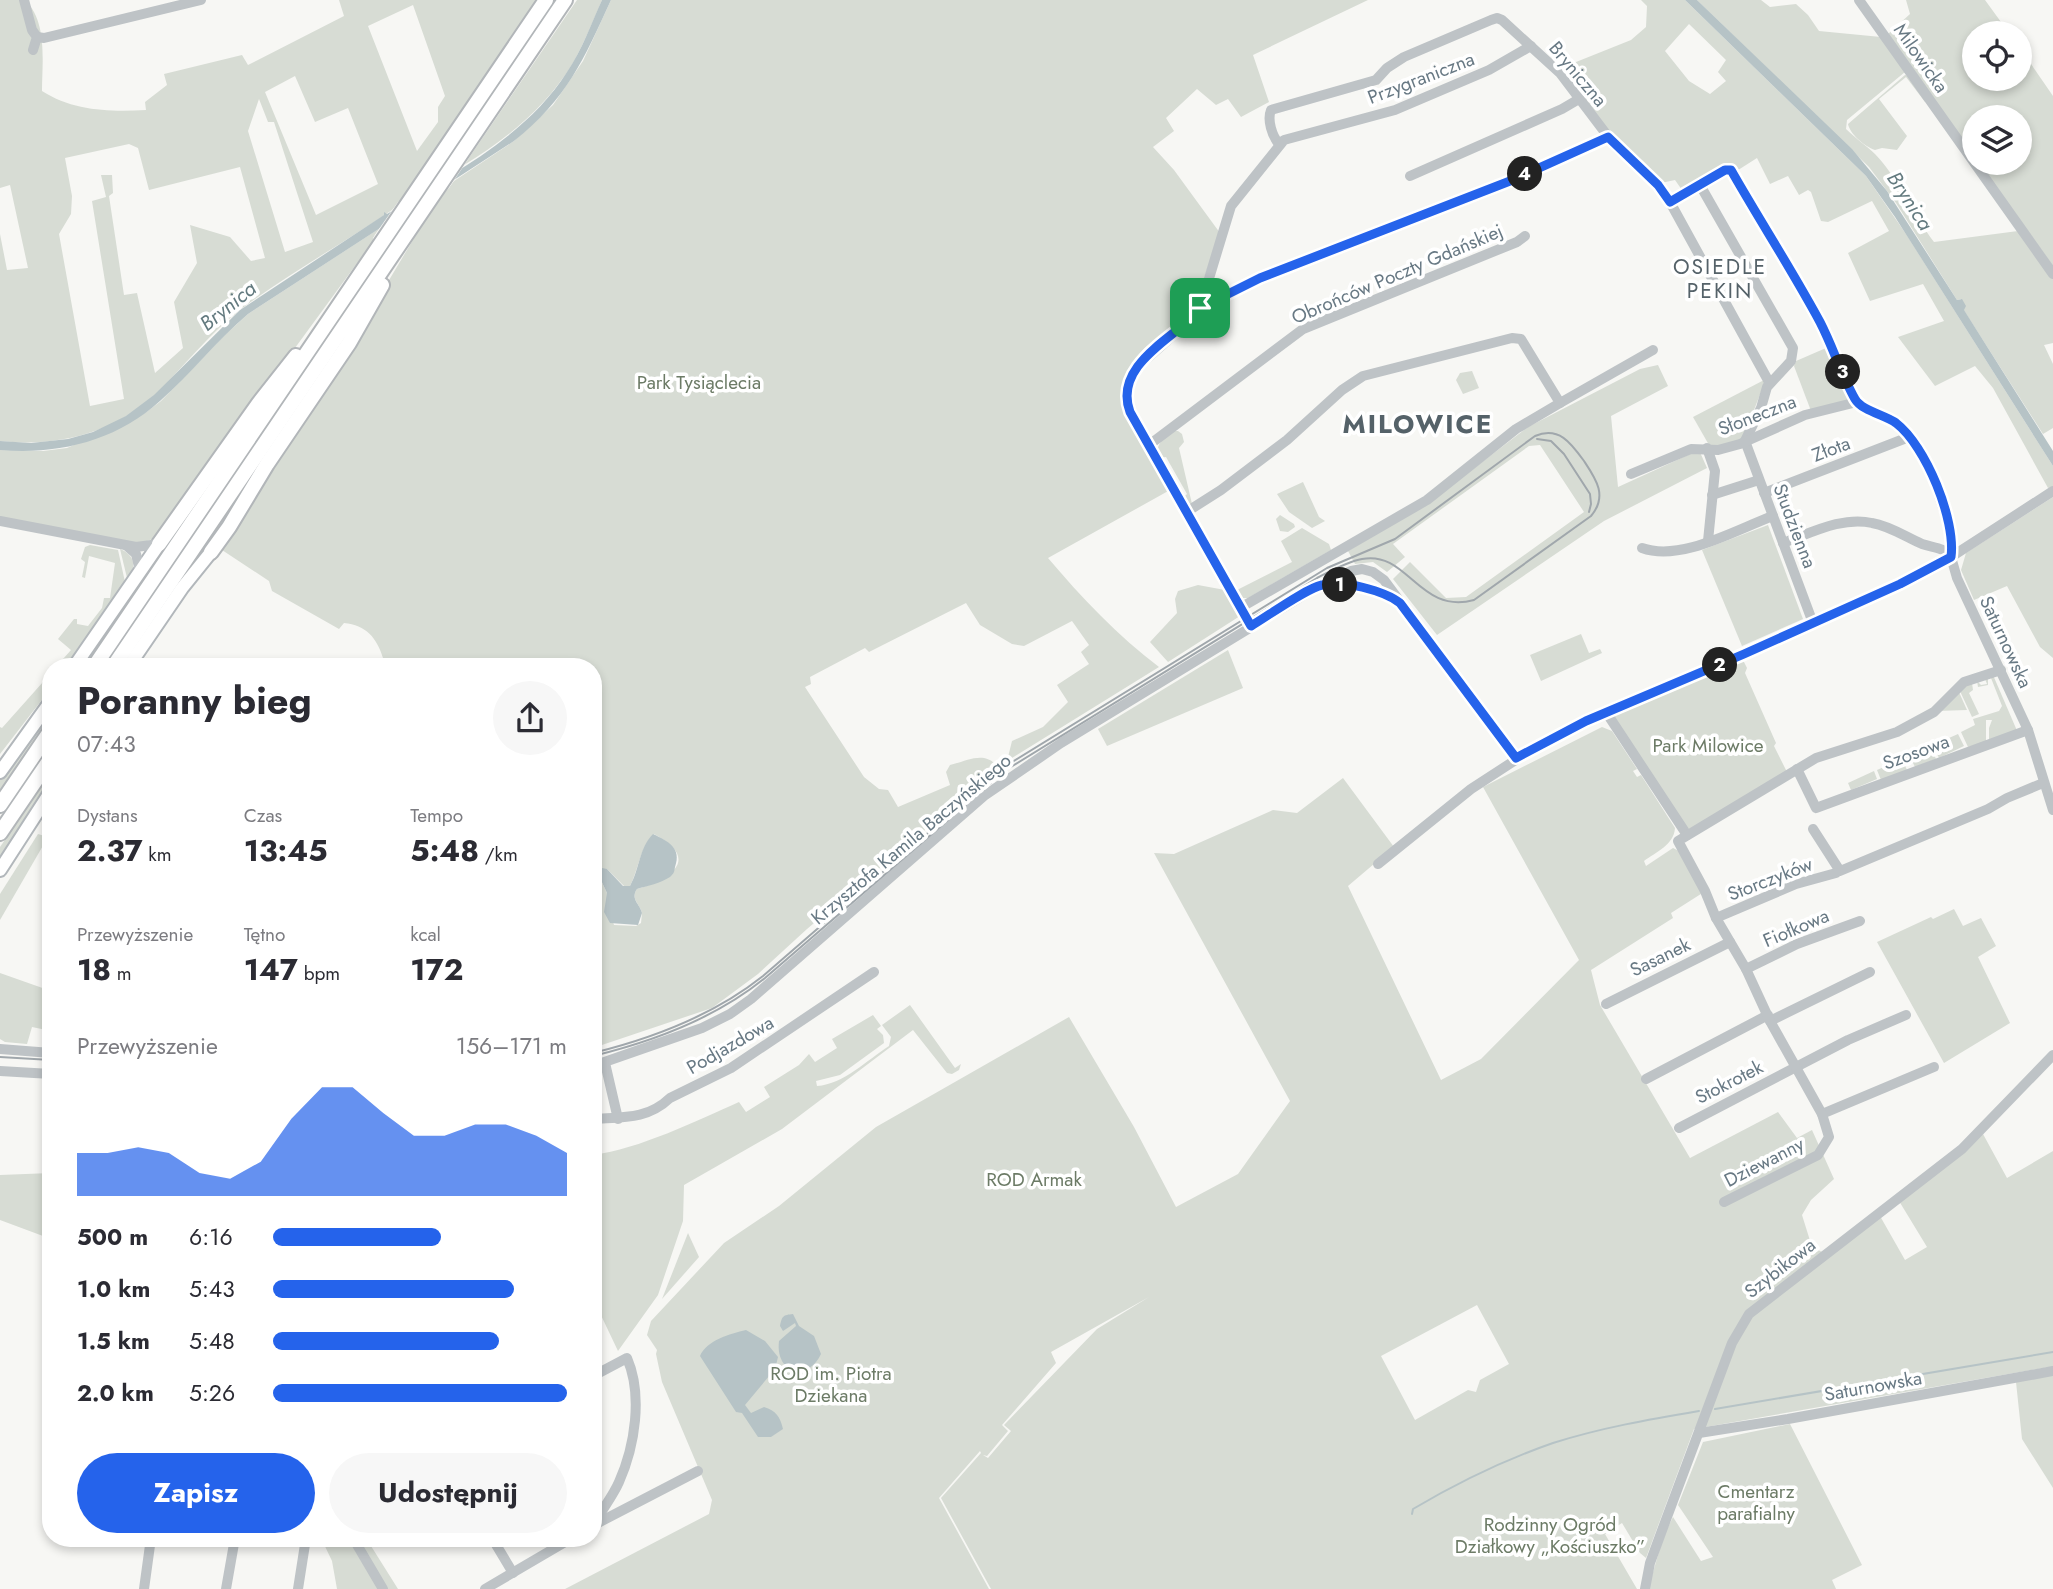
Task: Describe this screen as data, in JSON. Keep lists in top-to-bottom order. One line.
{"streets":{"street":["Milowicka","Bryniczna","Przygraniczna","Obrońców Poczty Gdańskiej","Słoneczna","Złota","Studzienna","Saturnowska","Szosowa","Krzysztofa Kamila Baczyńskiego","Storczyków","Fiołkowa","Sasanek","Podjazdowa","Stokrotek","Dziewanny","Szybikowa"]},"crossings":[["Bryniczna","Przygraniczna"],["Słoneczna","Studzienna"],["Złota","Studzienna"],["Saturnowska","Szosowa"],["Saturnowska","Szybikowa"]],"districts":["OSIEDLE PEKIN","MILOWICE"],"water":["Brynica"],"parks":["Park Tysiąclecia","Park Milowice","ROD Armak","ROD im. Piotra Dziekana","Cmentarz parafialny","Rodzinny Ogród Działkowy „Kościuszko”"],"page":{"pins":["4","3","1","2"],"heading":["Poranny bieg","07:43"],"stats":[["Dystans","2.37 km"],["Czas","13:45"],["Tempo","5:48 /km"],["Przewyższenie","18 m"],["Tętno","147 bpm"],["kcal","172"]],"chart":["Przewyższenie","156–171 m"],"list":[{"name":"500 m","note":"6:16"},{"name":"1.0 km","note":"5:43"},{"name":"1.5 km","note":"5:48"},{"name":"2.0 km","note":"5:26"}],"buttons":["Zapisz","Udostępnij"]}}
